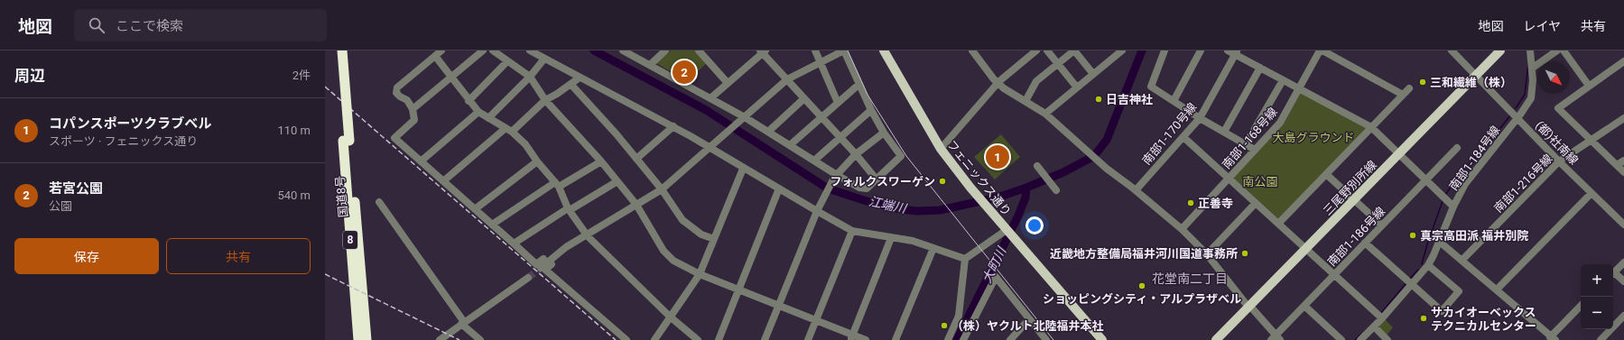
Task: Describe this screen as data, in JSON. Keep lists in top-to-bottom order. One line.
{"streets":{"highway":["国道8号","8"],"main road":["フェニックス通り","三尾野別所線"],"street":["南部1-170号線","南部1-168号線","(都)社南線","南部1-184号線","南部1-216号線","南部1-186号線"]},"crossings":[["(都)社南線","南部1-184号線"],["(都)社南線","南部1-216号線"],["(都)社南線","三尾野別所線"]],"districts":["花堂南二丁目"],"water":["江端川","大町川"],"parks":["大島グラウンド","南公園"],"places":["三和繊維（株）","日吉神社","フォルクスワーゲン","正善寺","真宗高田派 福井別院","近畿地方整備局福井河川国道事務所","ショッピングシティ・アルプラザベル","サカイオーベックス テクニカルセンター","（株）ヤクルト北陸福井本社"],"north":"bottom right","page":{"header":"地図","search":"ここで検索","nav":["地図","レイヤ","共有"],"heading":["周辺","2件"],"pins":["2","1"],"list":[{"mark":"1","name":"コパンスポーツクラブベル","note":"スポーツ · フェニックス通り","value":"110 m"},{"mark":"2","name":"若宮公園","note":"公園","value":"540 m"}],"buttons":["保存","共有"],"map_buttons":["+","−"]}}
